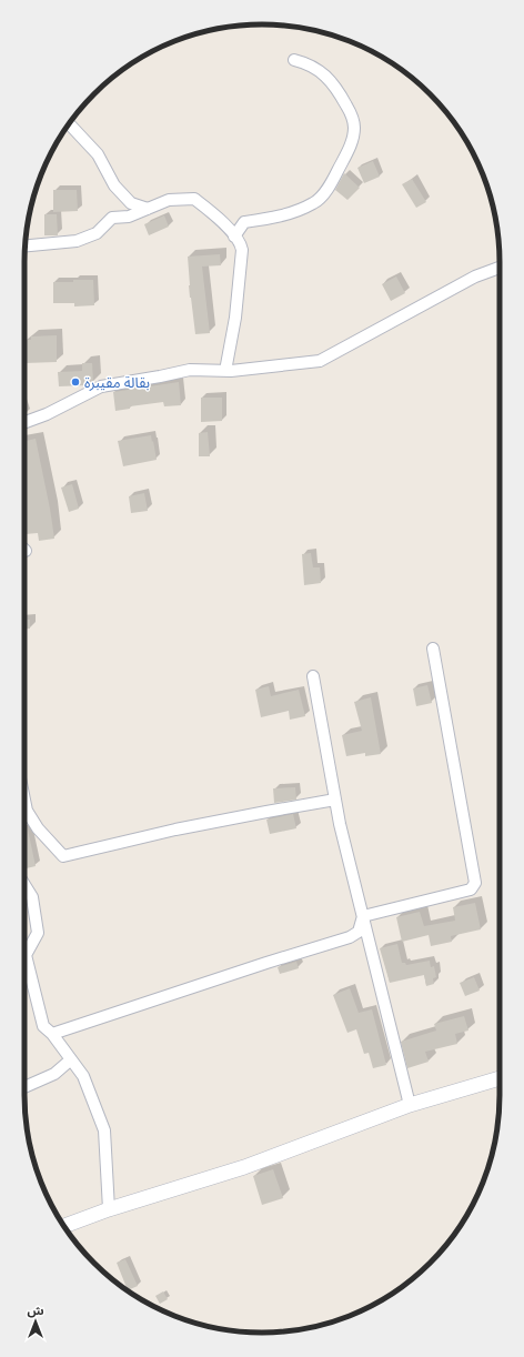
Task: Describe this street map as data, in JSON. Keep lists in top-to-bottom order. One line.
{"places":["بقالة مقيبرة"],"north":"top"}
